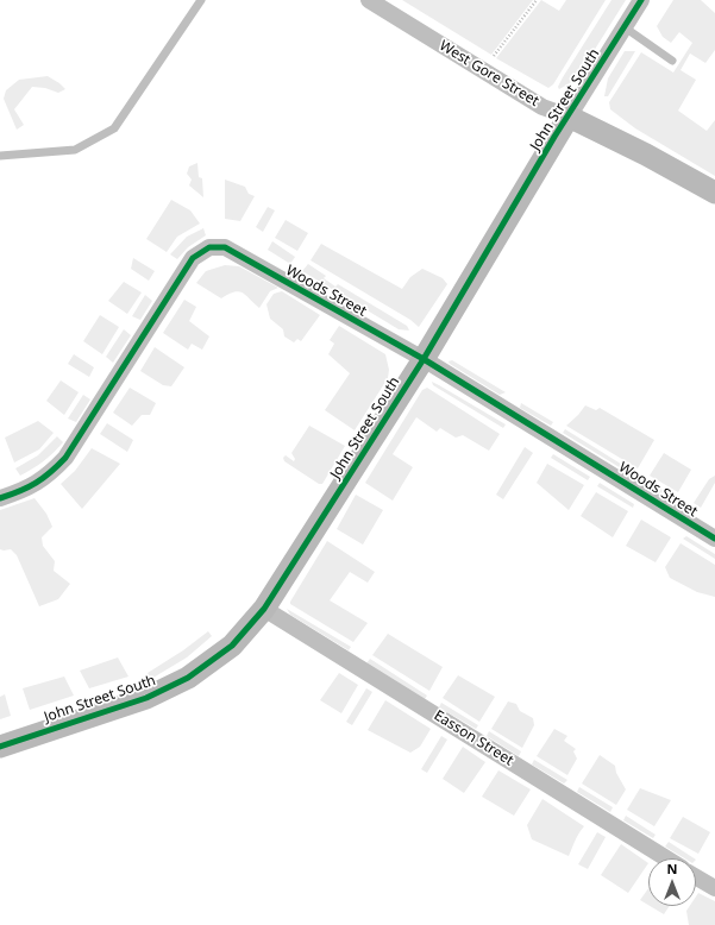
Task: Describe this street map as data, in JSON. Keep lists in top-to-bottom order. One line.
{"streets":{"street":["West Gore Street","John Street South","Woods Street","Easson Street"]},"crossings":[["West Gore Street","John Street South"],["John Street South","Woods Street"],["John Street South","Easson Street"]],"north":"top"}
